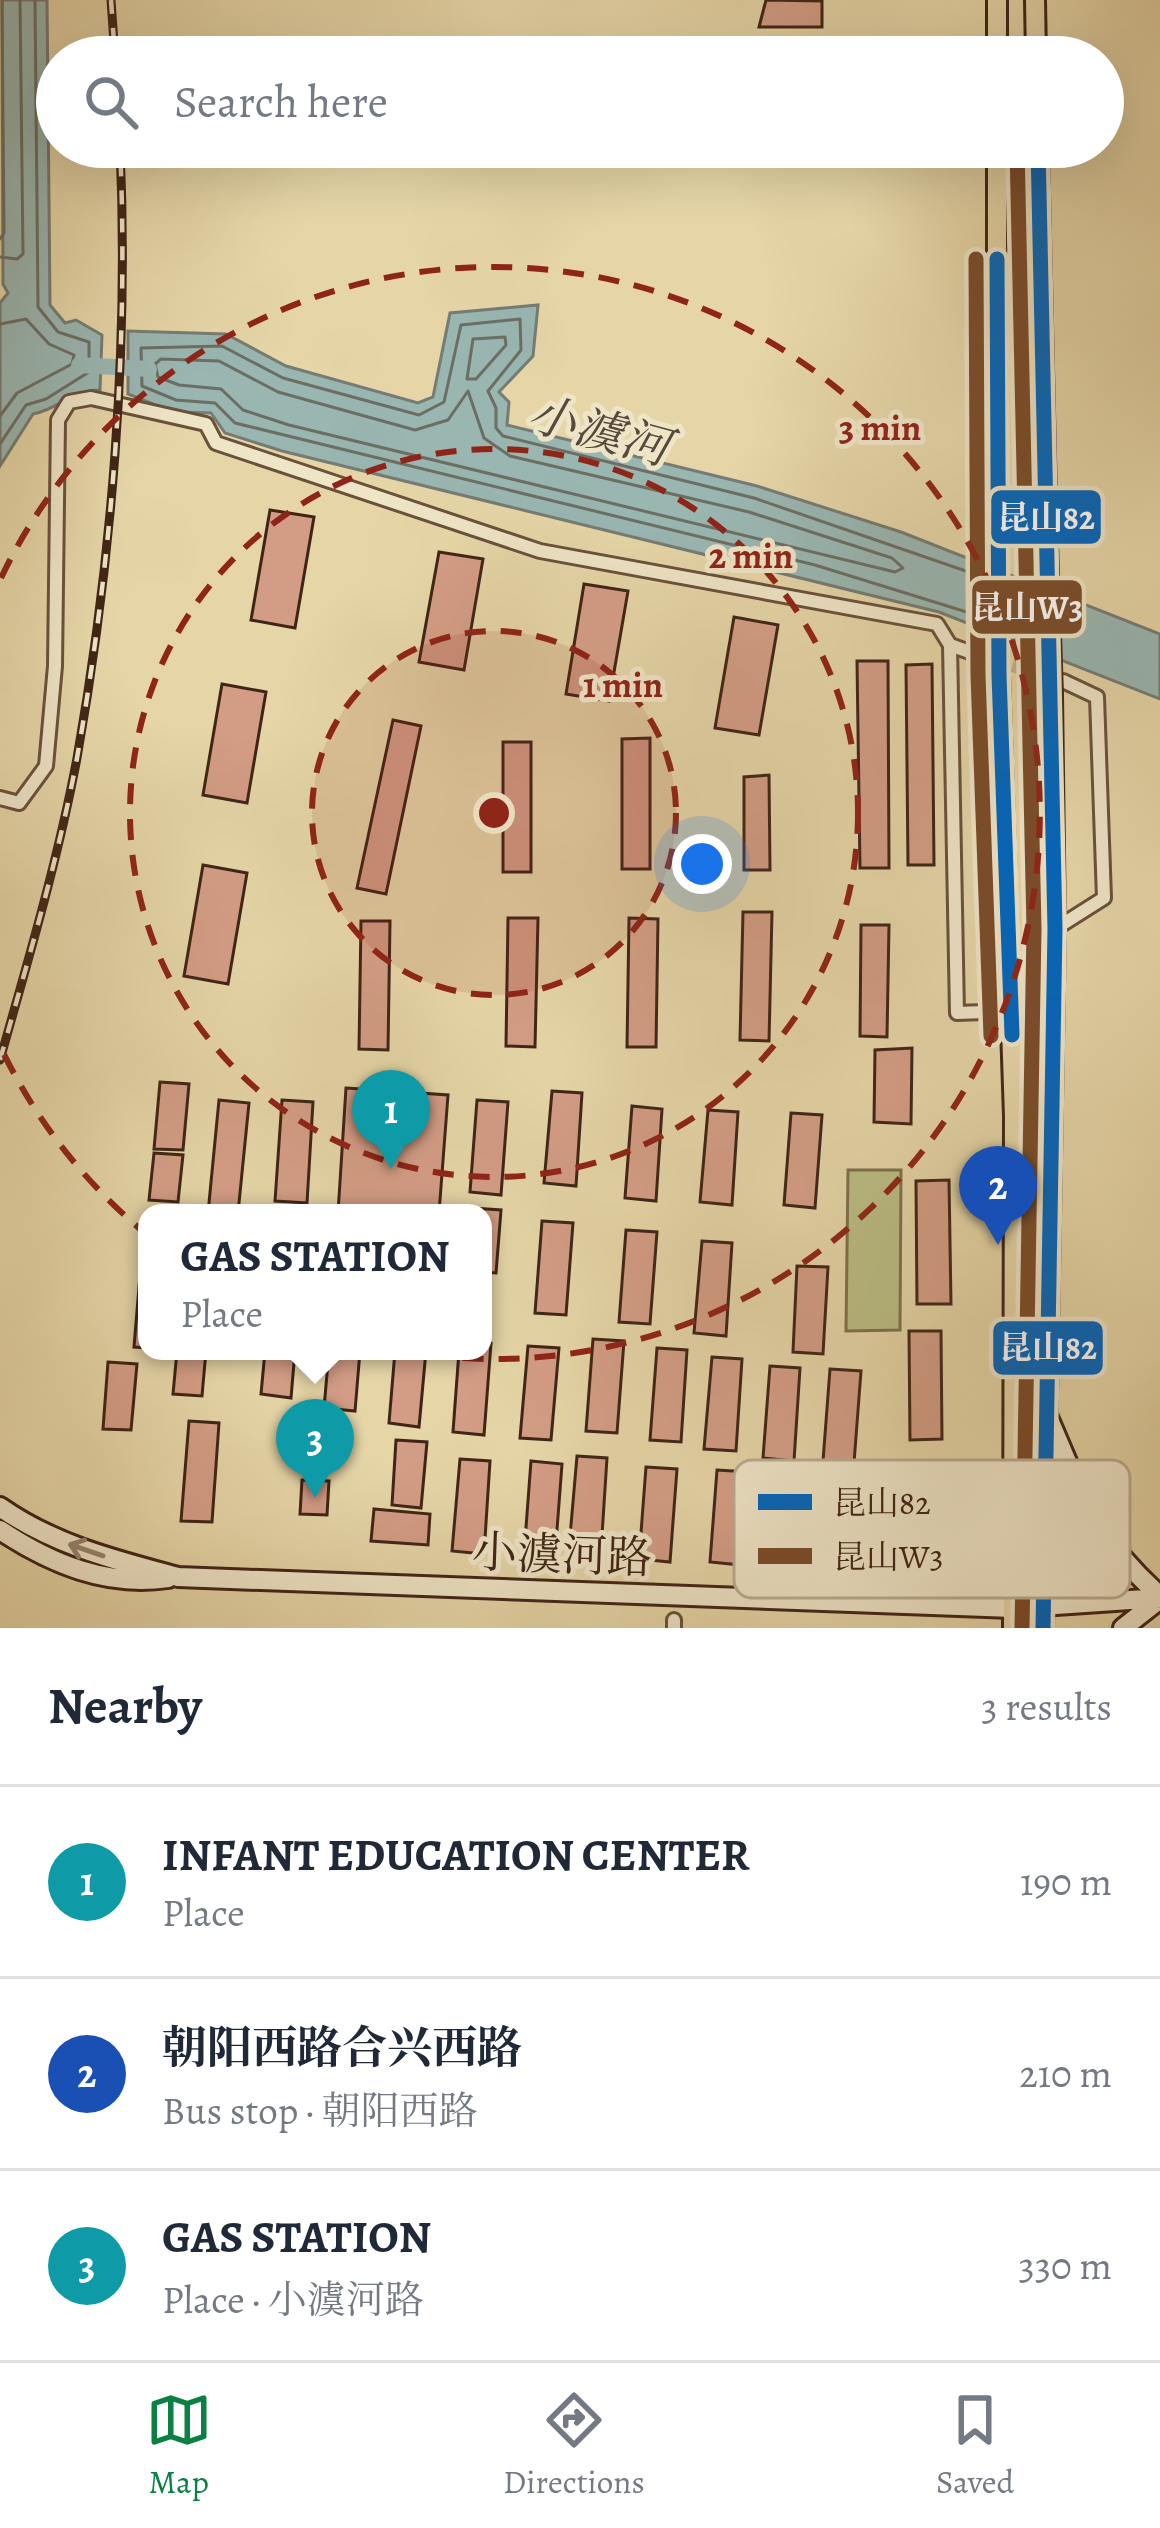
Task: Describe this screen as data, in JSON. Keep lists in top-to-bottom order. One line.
{"streets":{"main road":["小澞河路"]},"water":["小澞河"],"lines":["transit line 昆山82","transit line 昆山W3"],"legend":["昆山82","昆山W3"],"page":{"search":"Search here","pins":["1","2","3"],"popup":["GAS STATION","Place"],"heading":["Nearby","3 results"],"list":[{"mark":"1","name":"INFANT EDUCATION CENTER","note":"Place","value":"190 m"},{"mark":"2","name":"朝阳西路合兴西路","note":"Bus stop · 朝阳西路","value":"210 m"},{"mark":"3","name":"GAS STATION","note":"Place · 小澞河路","value":"330 m"}],"nav":["Map","Directions","Saved"]},"rings":["3 min","2 min","1 min"]}
